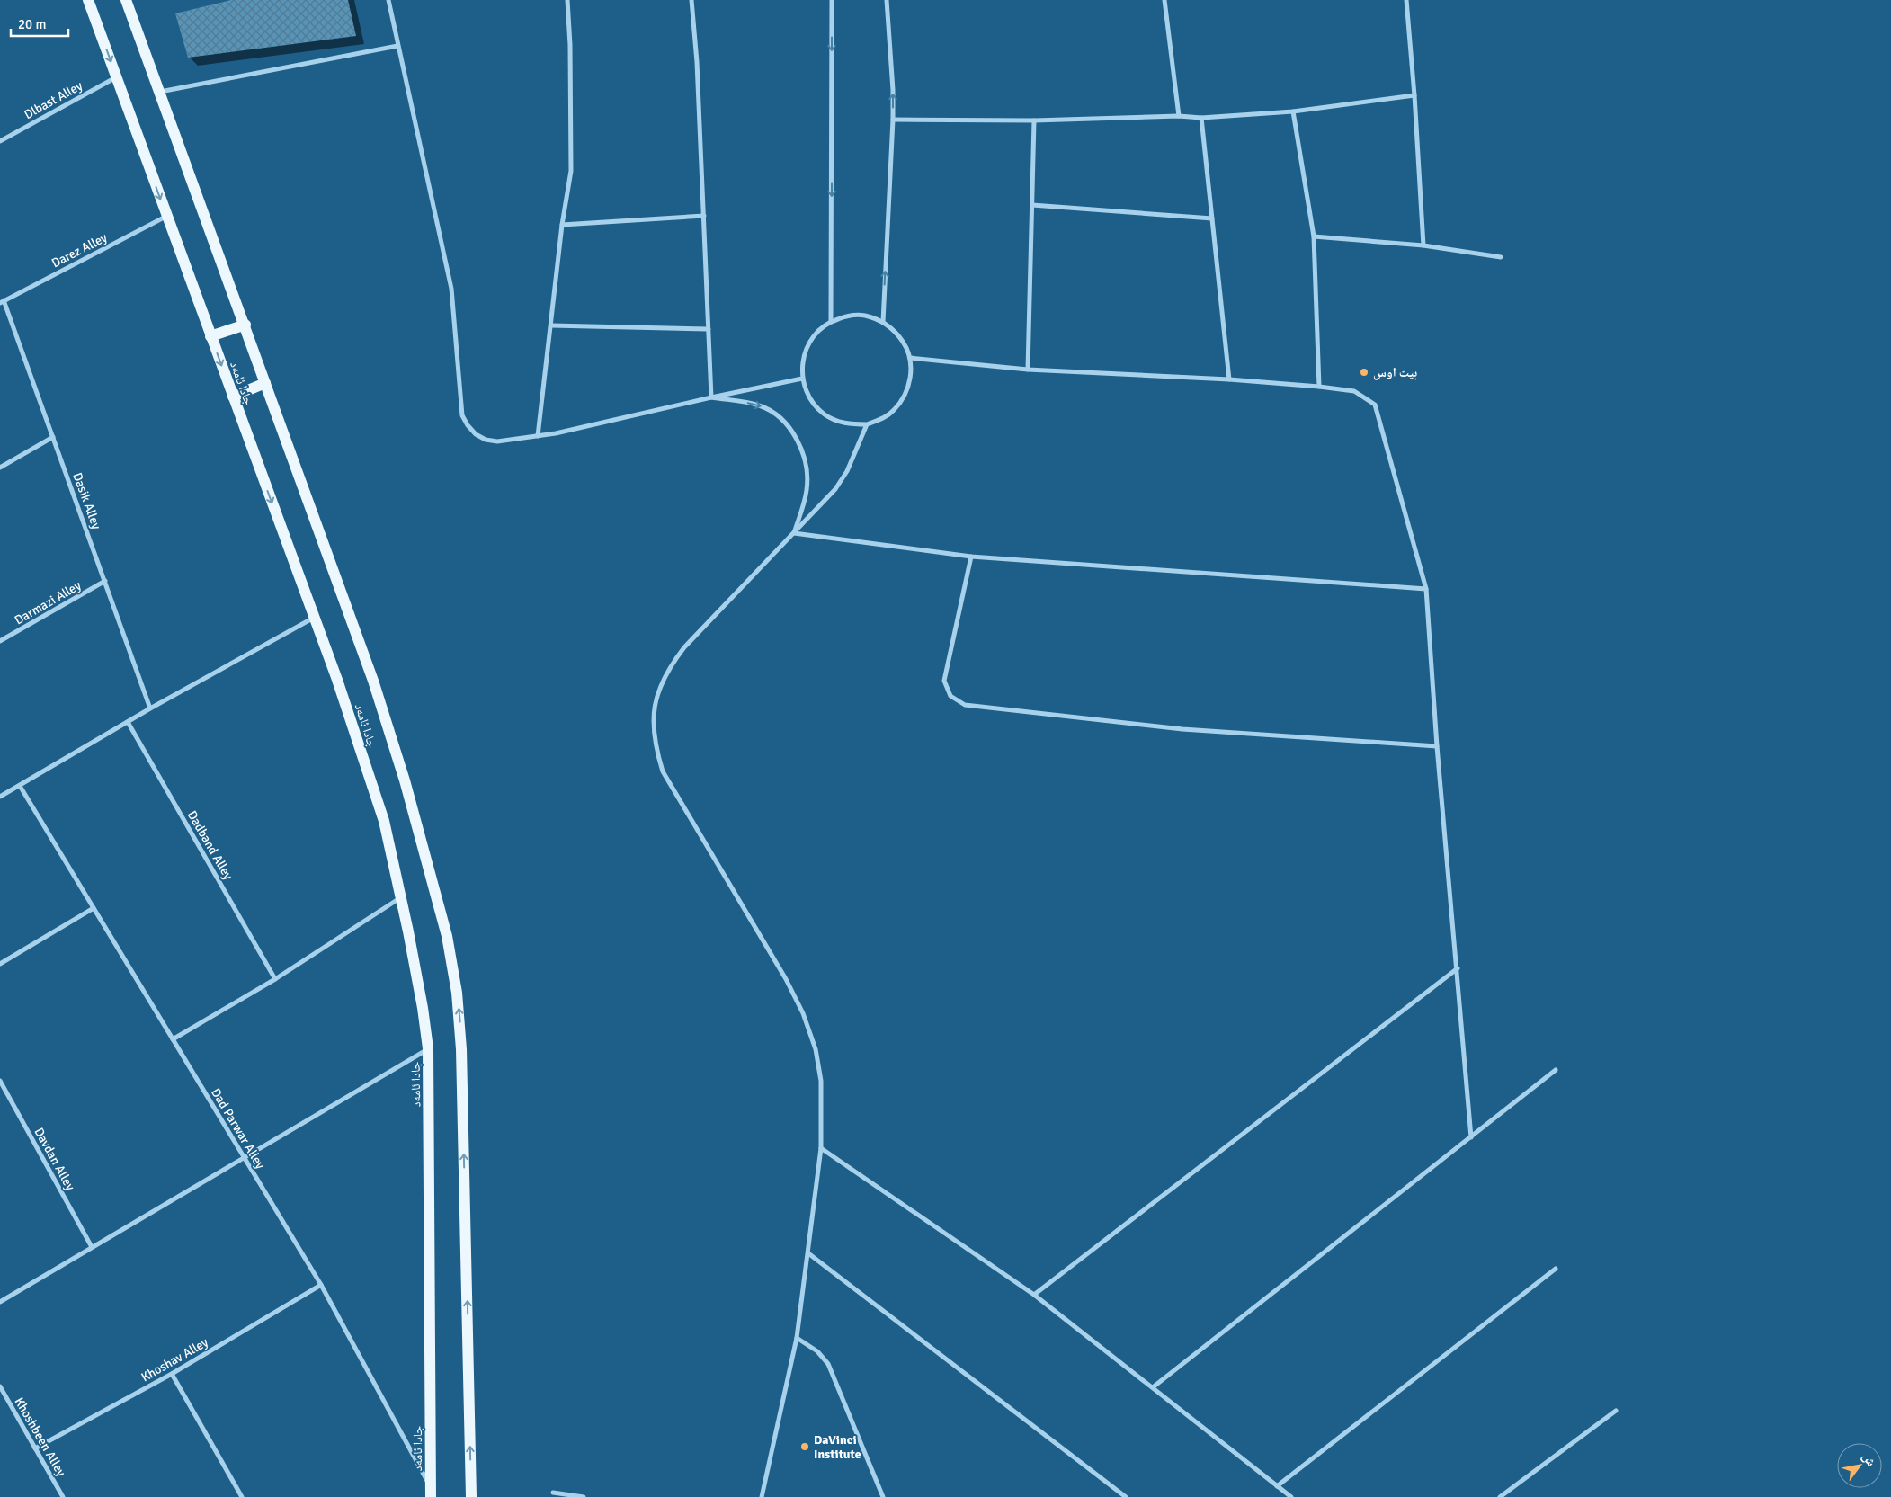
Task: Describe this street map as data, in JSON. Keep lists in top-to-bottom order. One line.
{"streets":{"main road":["جادا ئامەد"],"street":["Dlbast Alley","Darez Alley","Dasik Alley","Darmazi Alley","Dadband Alley","Dad Parwar Alley","Davdan Alley","Khoshav Alley","Khoshbeen Alley"]},"crossings":[["Dlbast Alley","جادا ئامەد"],["Darez Alley","جادا ئامەد"],["Darez Alley","Dasik Alley"],["جادا ئامەد","Dad Parwar Alley"],["Dasik Alley","Darmazi Alley"],["Dad Parwar Alley","Khoshav Alley"],["Khoshav Alley","Khoshbeen Alley"]],"places":["بيت اوس","DaVinci Institute"],"scale_bar":"20 m","north":"top right"}
